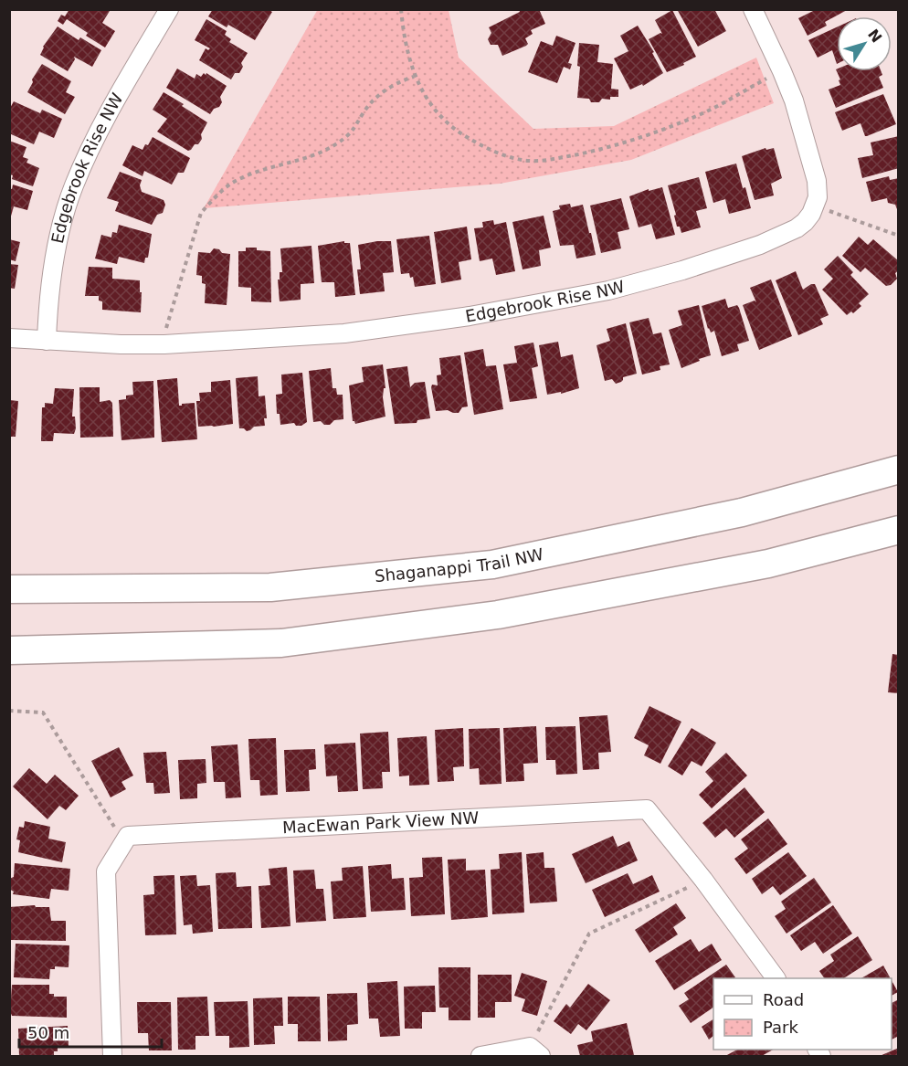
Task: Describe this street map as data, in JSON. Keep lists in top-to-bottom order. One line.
{"streets":{"main road":["Shaganappi Trail NW"],"street":["Edgebrook Rise NW","MacEwan Park View NW"]},"legend":["Road","Park"],"scale_bar":"50 m","north":"top right"}
